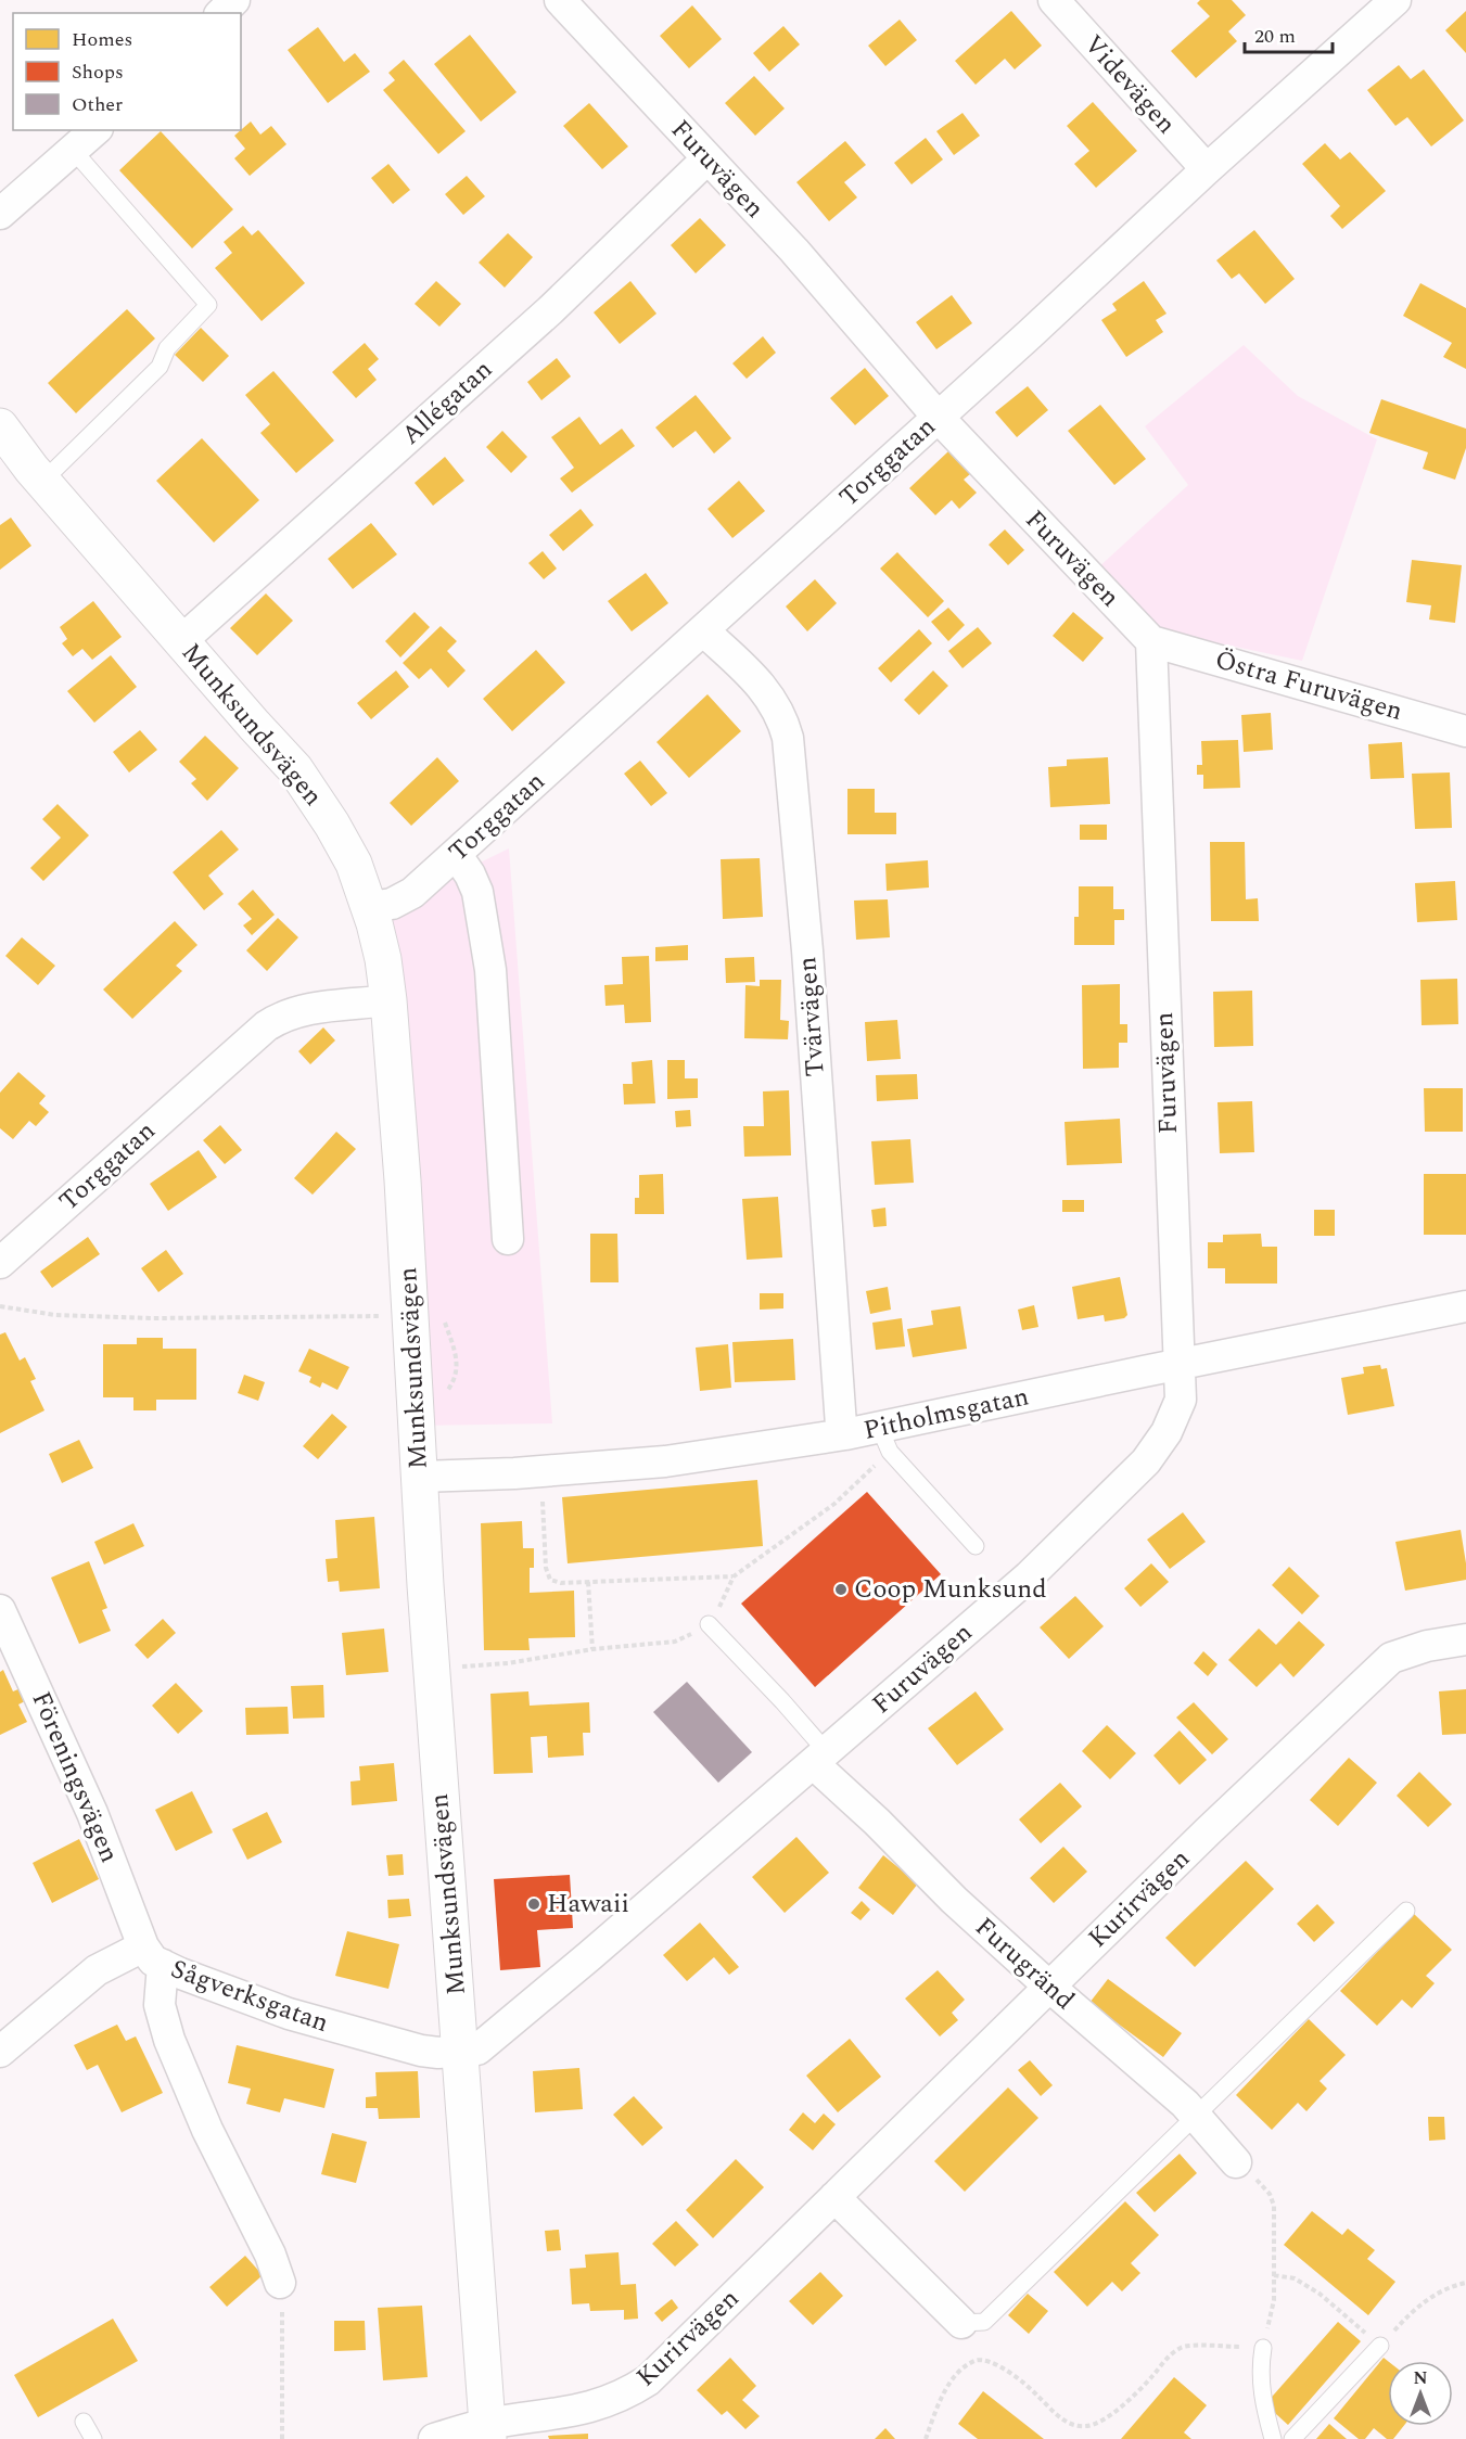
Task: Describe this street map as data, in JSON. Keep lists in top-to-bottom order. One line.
{"streets":{"street":["Videvägen","Furuvägen","Allégatan","Torggatan","Östra Furuvägen","Munksundsvägen","Tvärvägen","Pitholmsgatan","Föreningsvägen","Kurirvägen","Furugränd","Sågverksgatan"]},"crossings":[["Videvägen","Torggatan"],["Furuvägen","Allégatan"],["Furuvägen","Torggatan"],["Furuvägen","Östra Furuvägen"],["Furuvägen","Munksundsvägen"],["Furuvägen","Pitholmsgatan"],["Furuvägen","Furugränd"],["Furuvägen","Sågverksgatan"],["Allégatan","Munksundsvägen"],["Torggatan","Munksundsvägen"],["Torggatan","Tvärvägen"],["Munksundsvägen","Pitholmsgatan"],["Munksundsvägen","Kurirvägen"],["Munksundsvägen","Sågverksgatan"],["Tvärvägen","Pitholmsgatan"],["Föreningsvägen","Sågverksgatan"],["Kurirvägen","Furugränd"]],"places":["Coop Munksund","Hawaii"],"legend":["Homes","Shops","Other"],"scale_bar":"20 m","north":"top"}
